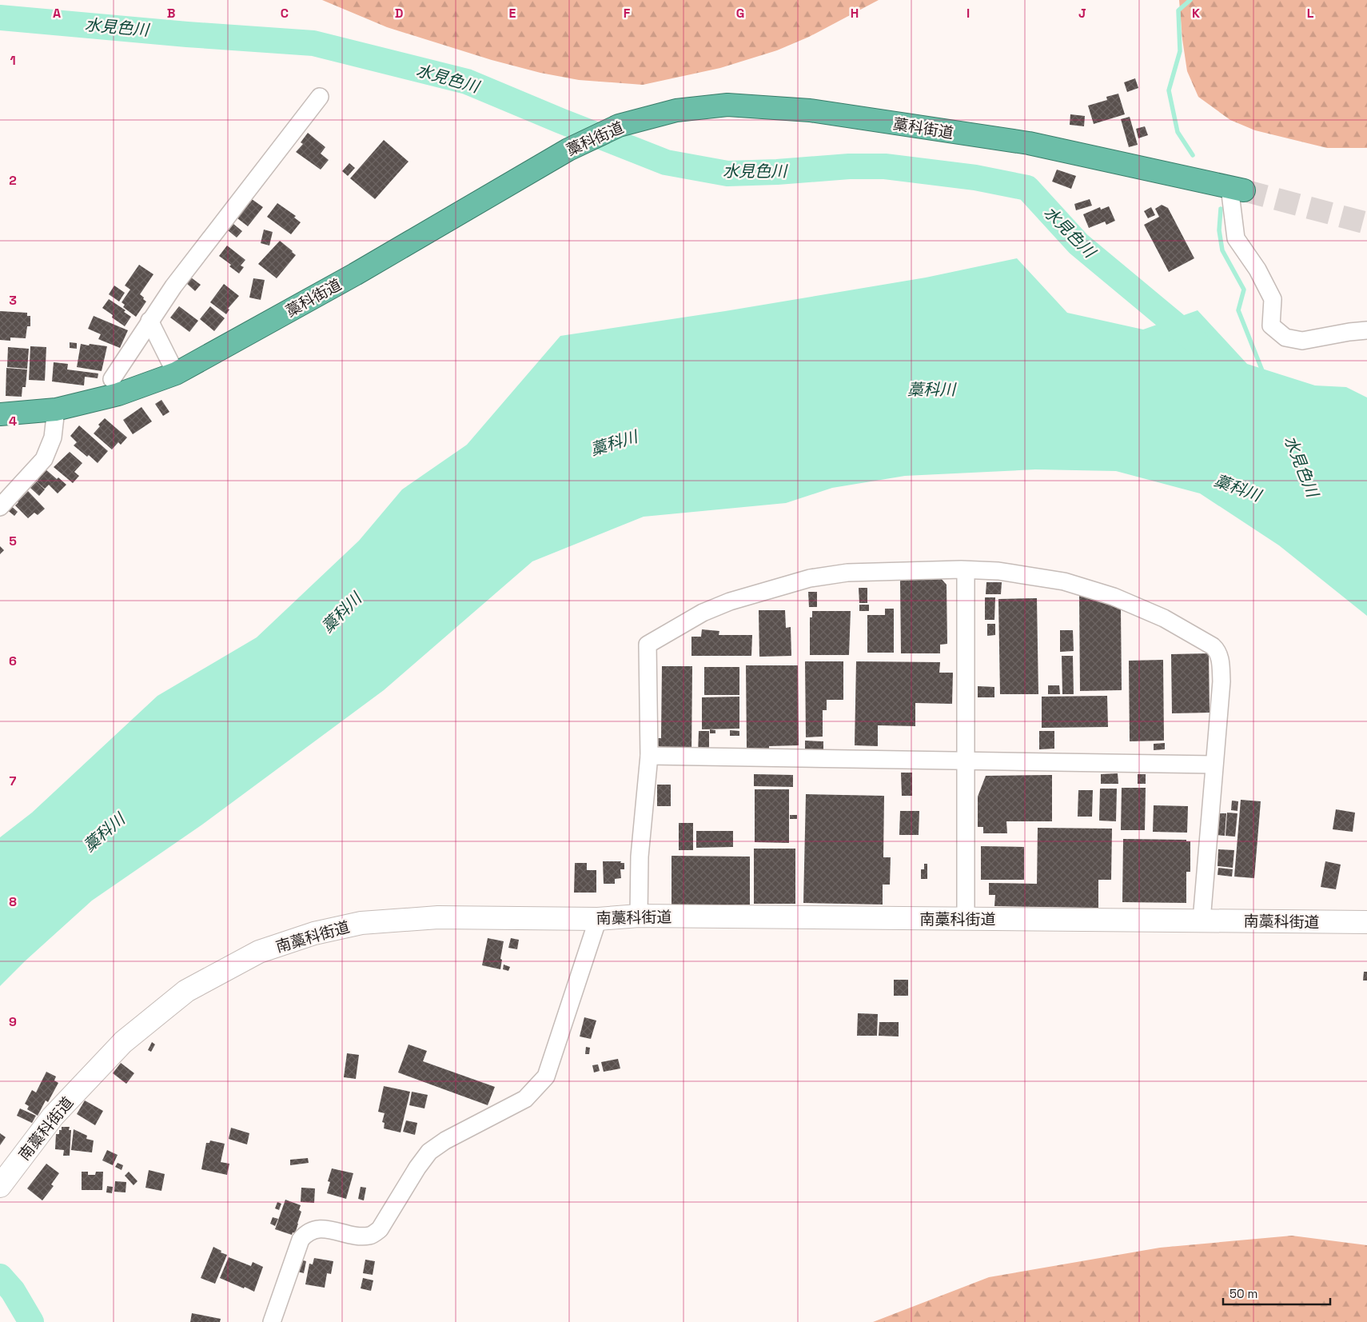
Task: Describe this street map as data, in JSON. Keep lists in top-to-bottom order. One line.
{"streets":{"highway":["藁科街道"],"main road":["南藁科街道"]},"water":["水見色川","藁科川"],"scale_bar":"50 m","grid":{"columns":["A","B","C","D","E","F","G","H","I","J","K","L"],"rows":["1","2","3","4","5","6","7","8","9"]}}
